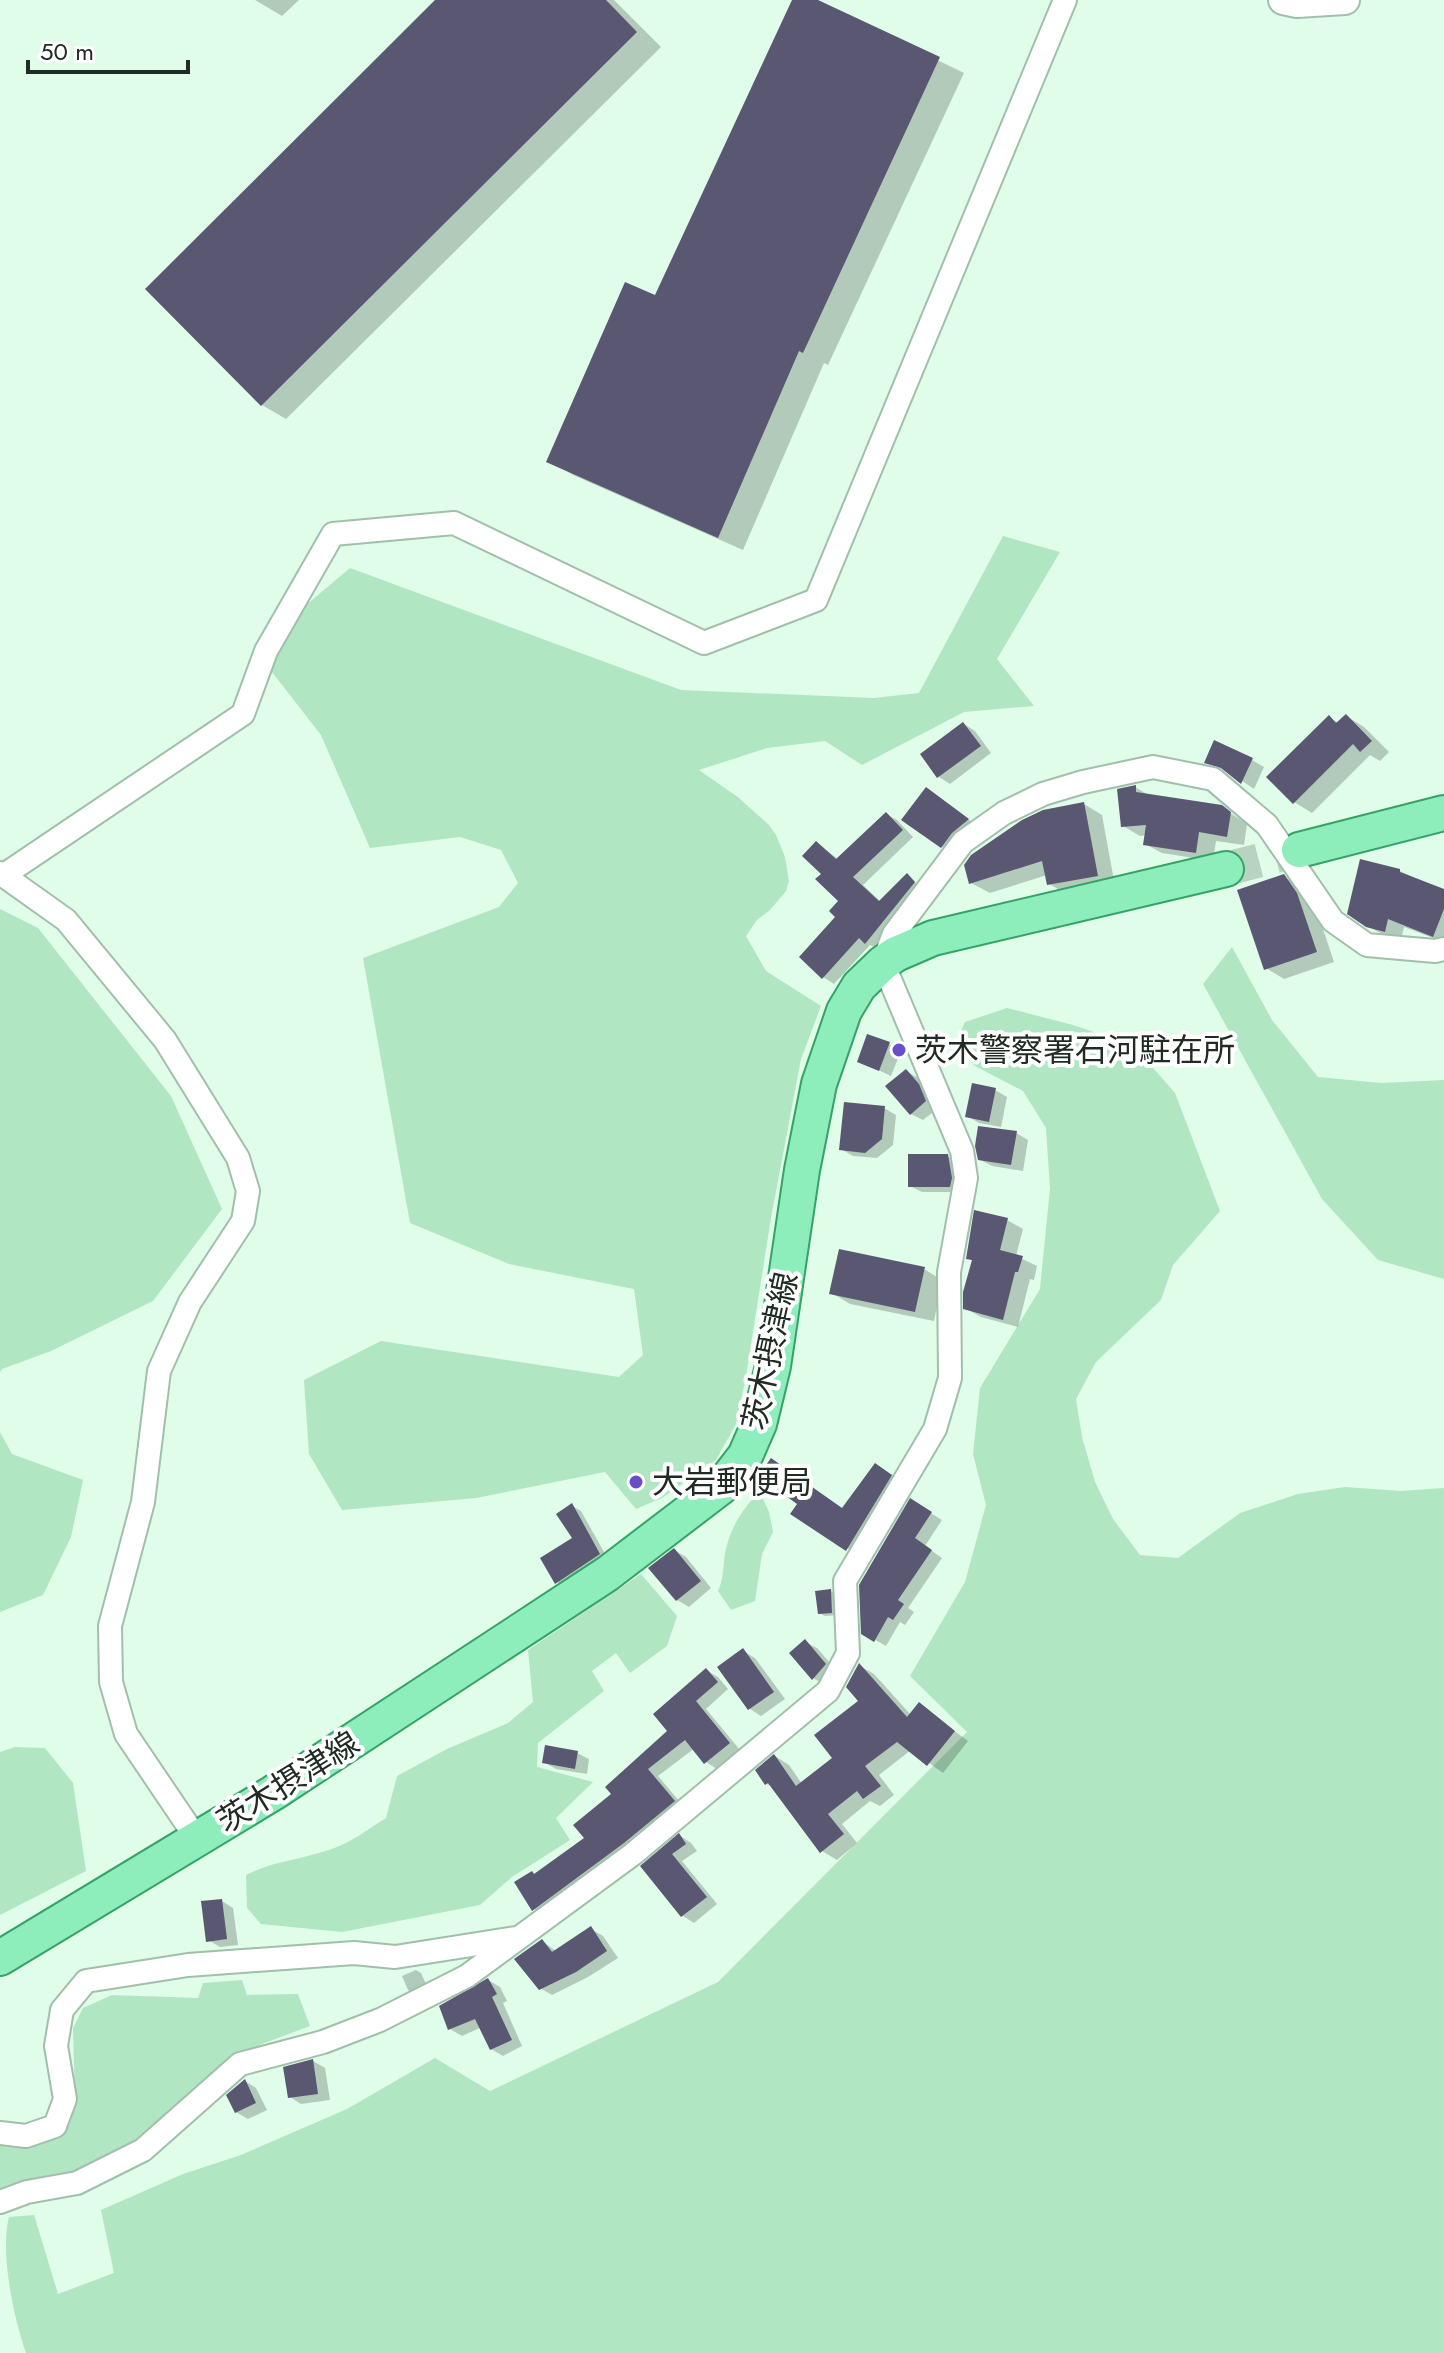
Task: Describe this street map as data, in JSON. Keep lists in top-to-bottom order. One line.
{"streets":{"main road":["茨木摂津線"]},"places":["茨木警察署石河駐在所","大岩郵便局"],"scale_bar":"50 m"}
